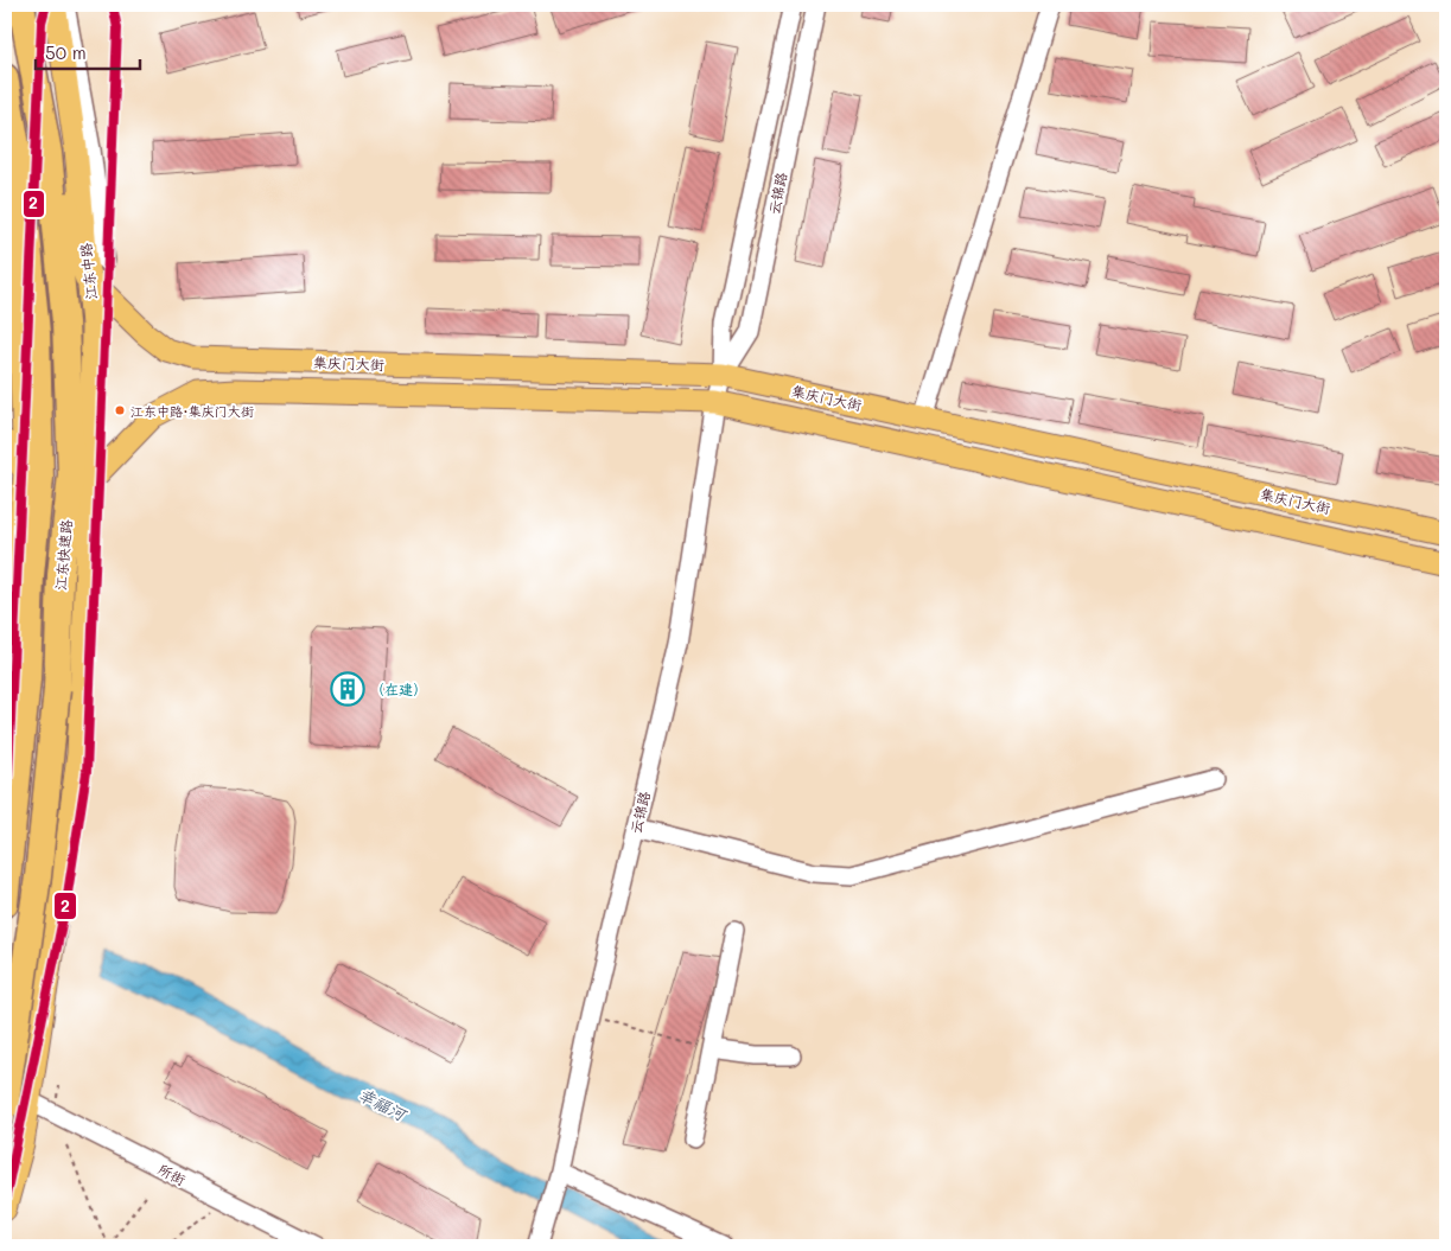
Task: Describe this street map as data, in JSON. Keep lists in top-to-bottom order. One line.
{"streets":{"highway":["江东快速路"],"main road":["江东中路","集庆门大街"],"street":["云锦路","所街"]},"crossings":[["云锦路","集庆门大街"],["江东中路","集庆门大街"],["江东中路","江东快速路"],["江东中路","所街"],["江东快速路","所街"]],"water":["幸福河"],"places":{"other":["江东中路·集庆门大街"],"building":["（在建）"]},"lines":["transit line 2"],"scale_bar":"50 m"}
